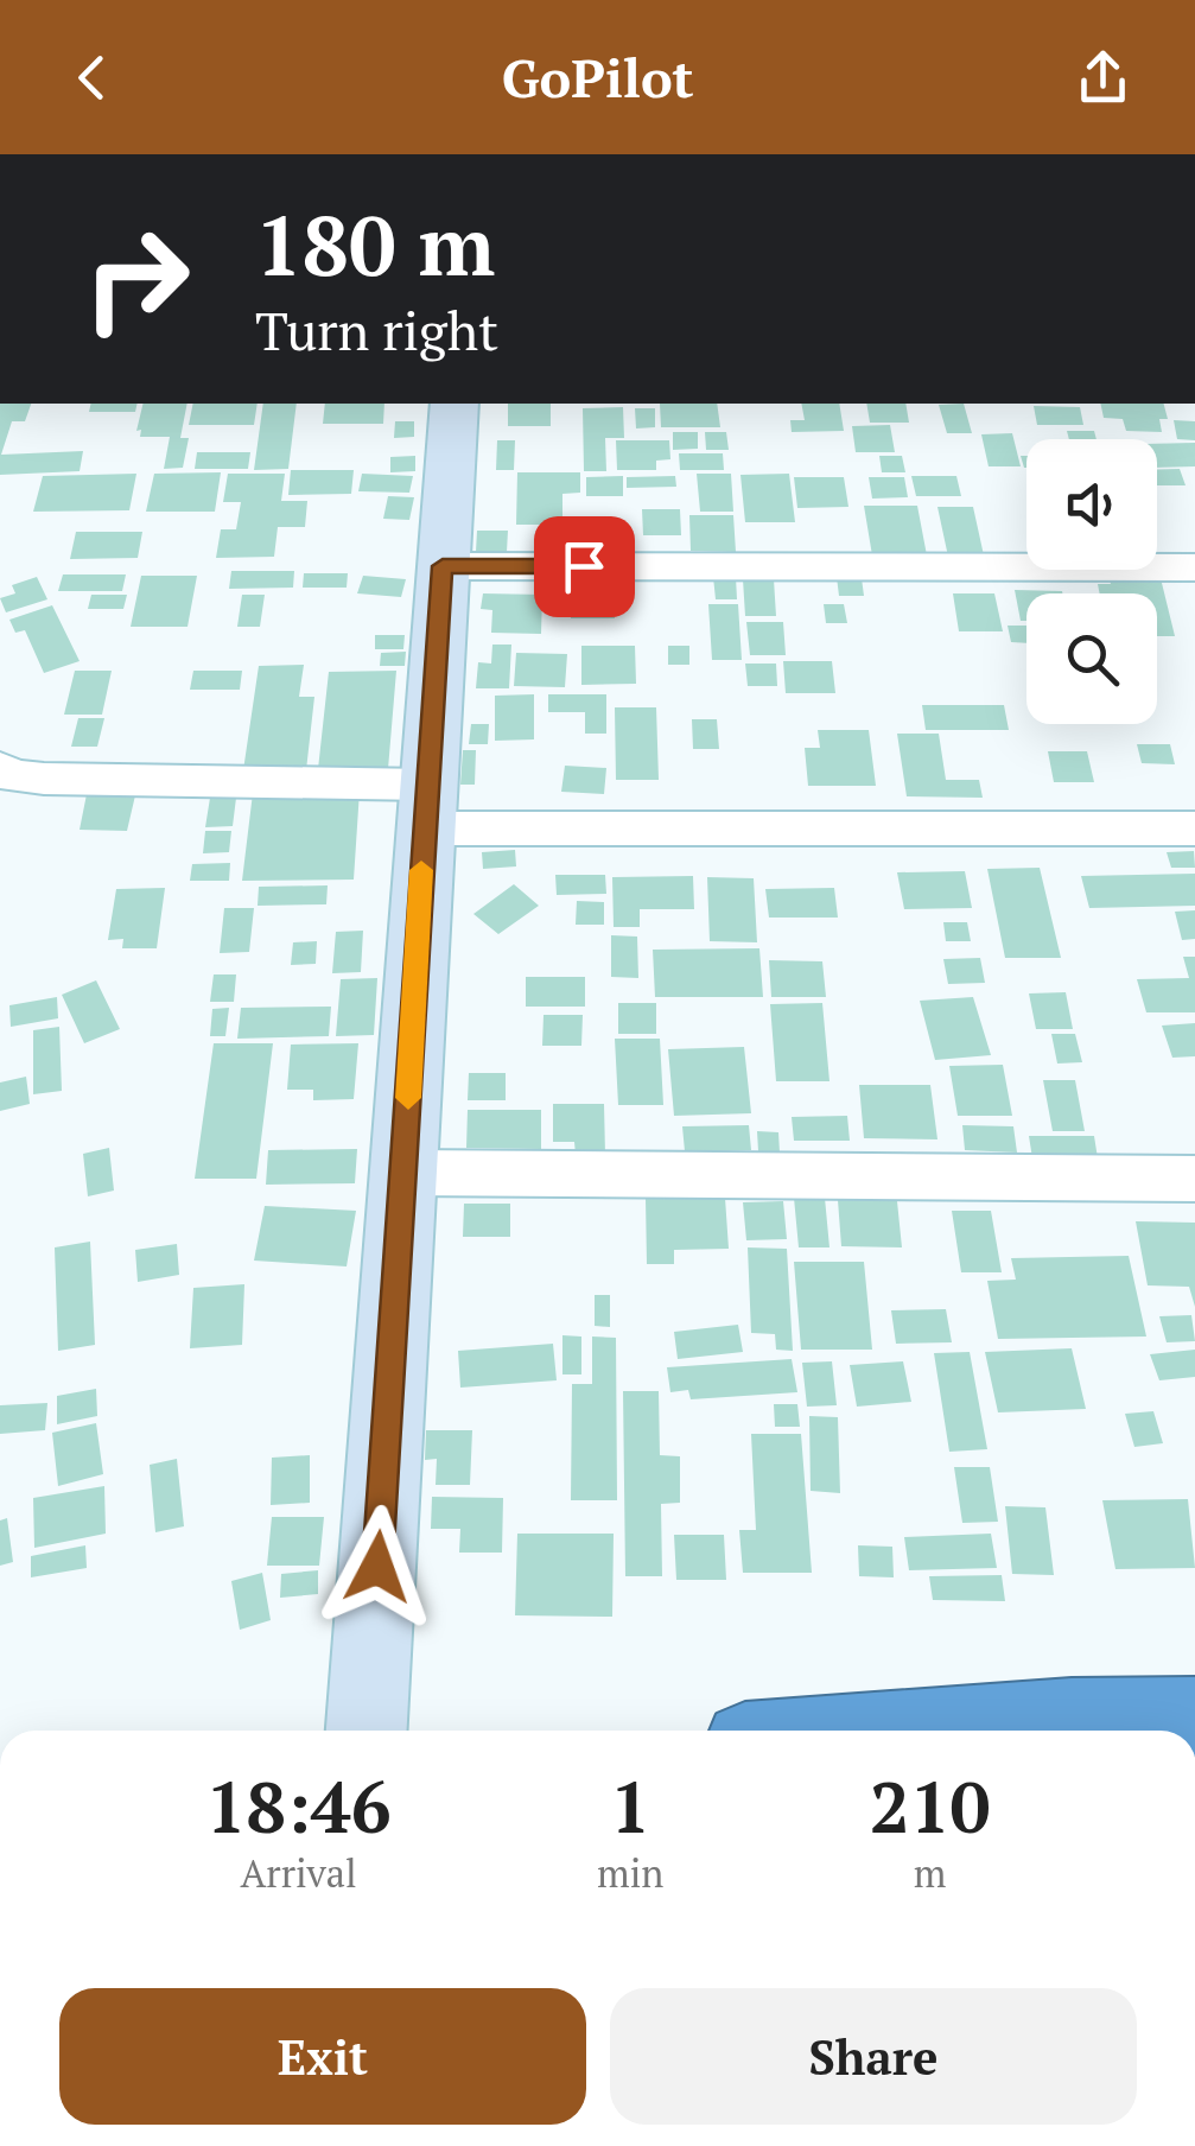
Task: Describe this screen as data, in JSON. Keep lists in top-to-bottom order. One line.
{"page":{"header":"GoPilot","turn":["180 m","Turn right"],"eta":["18:46","Arrival","1","min","210","m"],"buttons":["Exit","Share"]}}
